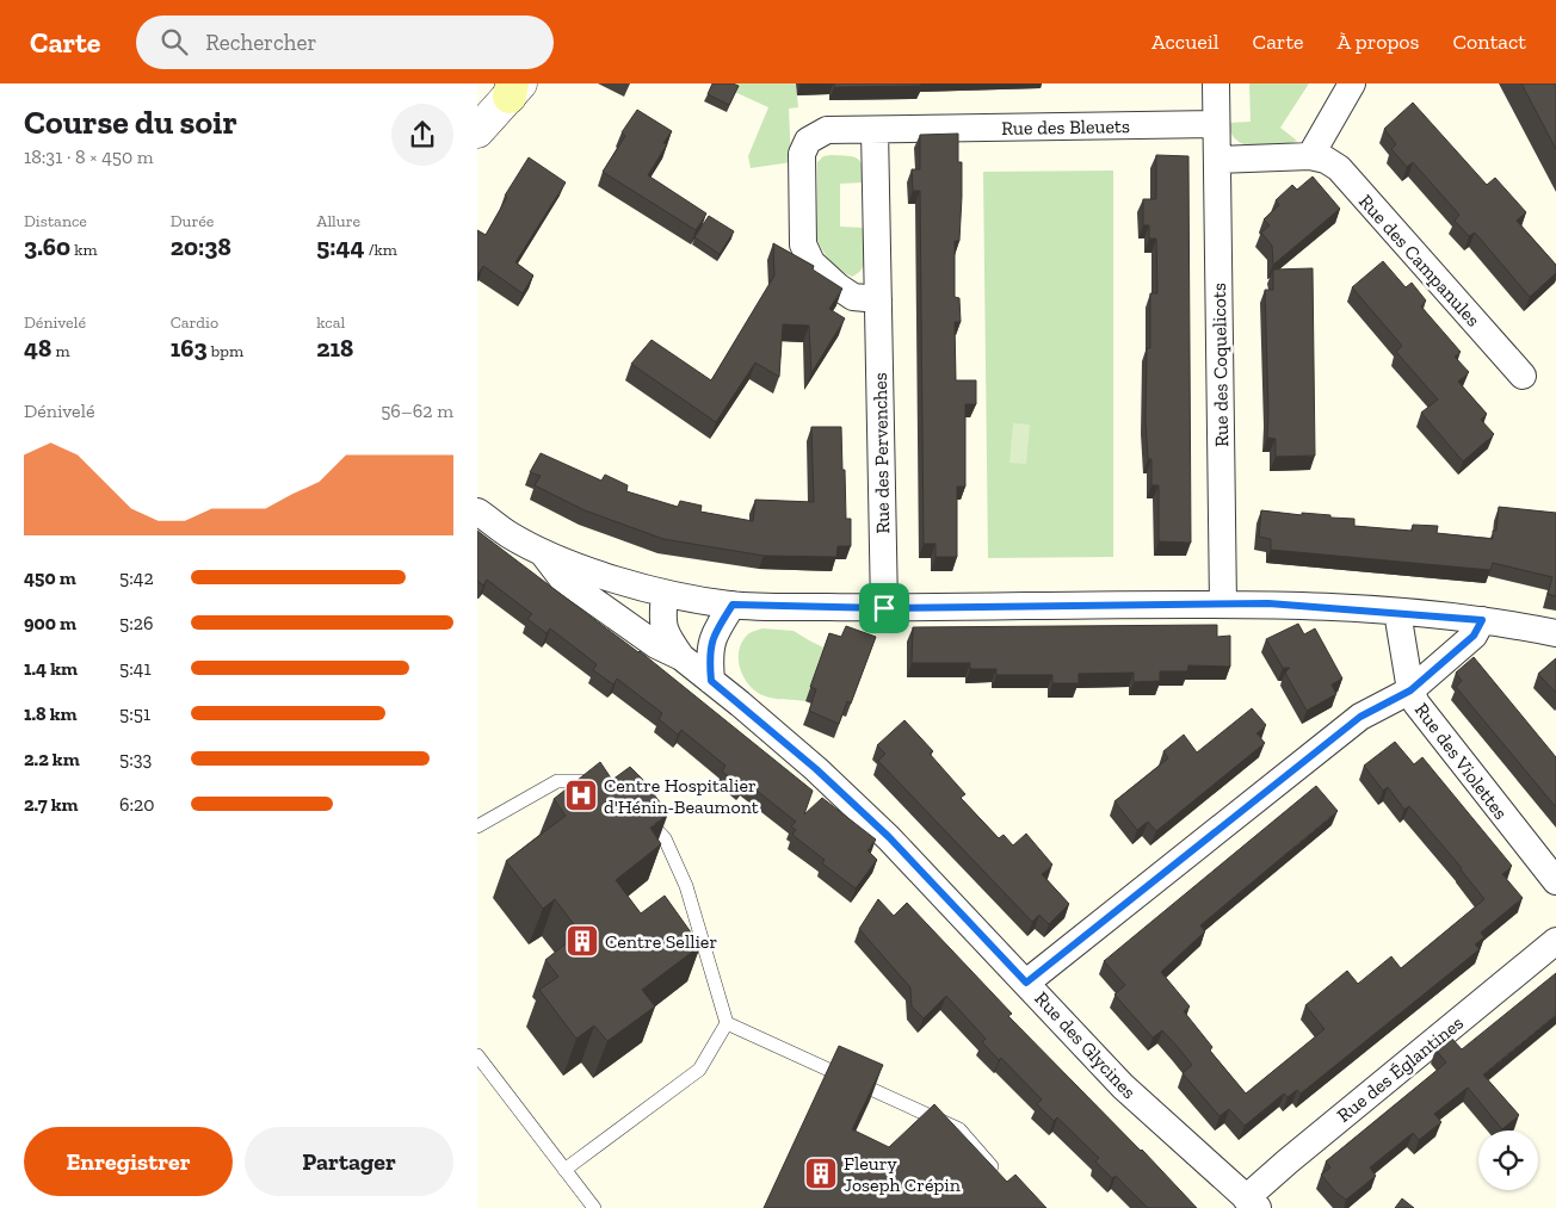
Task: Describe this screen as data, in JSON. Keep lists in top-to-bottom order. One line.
{"streets":{"street":["Rue des Bleuets","Rue des Campanules","Rue des Coquelicots","Rue des Pervenches","Rue des Violettes","Rue des Glycines","Rue des Églantines"]},"crossings":[["Rue des Bleuets","Rue des Coquelicots"],["Rue des Bleuets","Rue des Pervenches"],["Rue des Glycines","Rue des Églantines"]],"places":{"hospital":["Centre Hospitalier d'Hénin-Beaumont"],"building":["Centre Sellier","Fleury Joseph Crépin"]},"page":{"header":"Carte","search":"Rechercher","nav":["Accueil","Carte","À propos","Contact"],"heading":["Course du soir","18:31 · 8 × 450 m"],"stats":[["Distance","3.60 km"],["Durée","20:38"],["Allure","5:44 /km"],["Dénivelé","48 m"],["Cardio","163 bpm"],["kcal","218"]],"chart":["Dénivelé","56–62 m"],"list":[{"name":"450 m","note":"5:42"},{"name":"900 m","note":"5:26"},{"name":"1.4 km","note":"5:41"},{"name":"1.8 km","note":"5:51"},{"name":"2.2 km","note":"5:33"},{"name":"2.7 km","note":"6:20"}],"buttons":["Enregistrer","Partager"]}}
